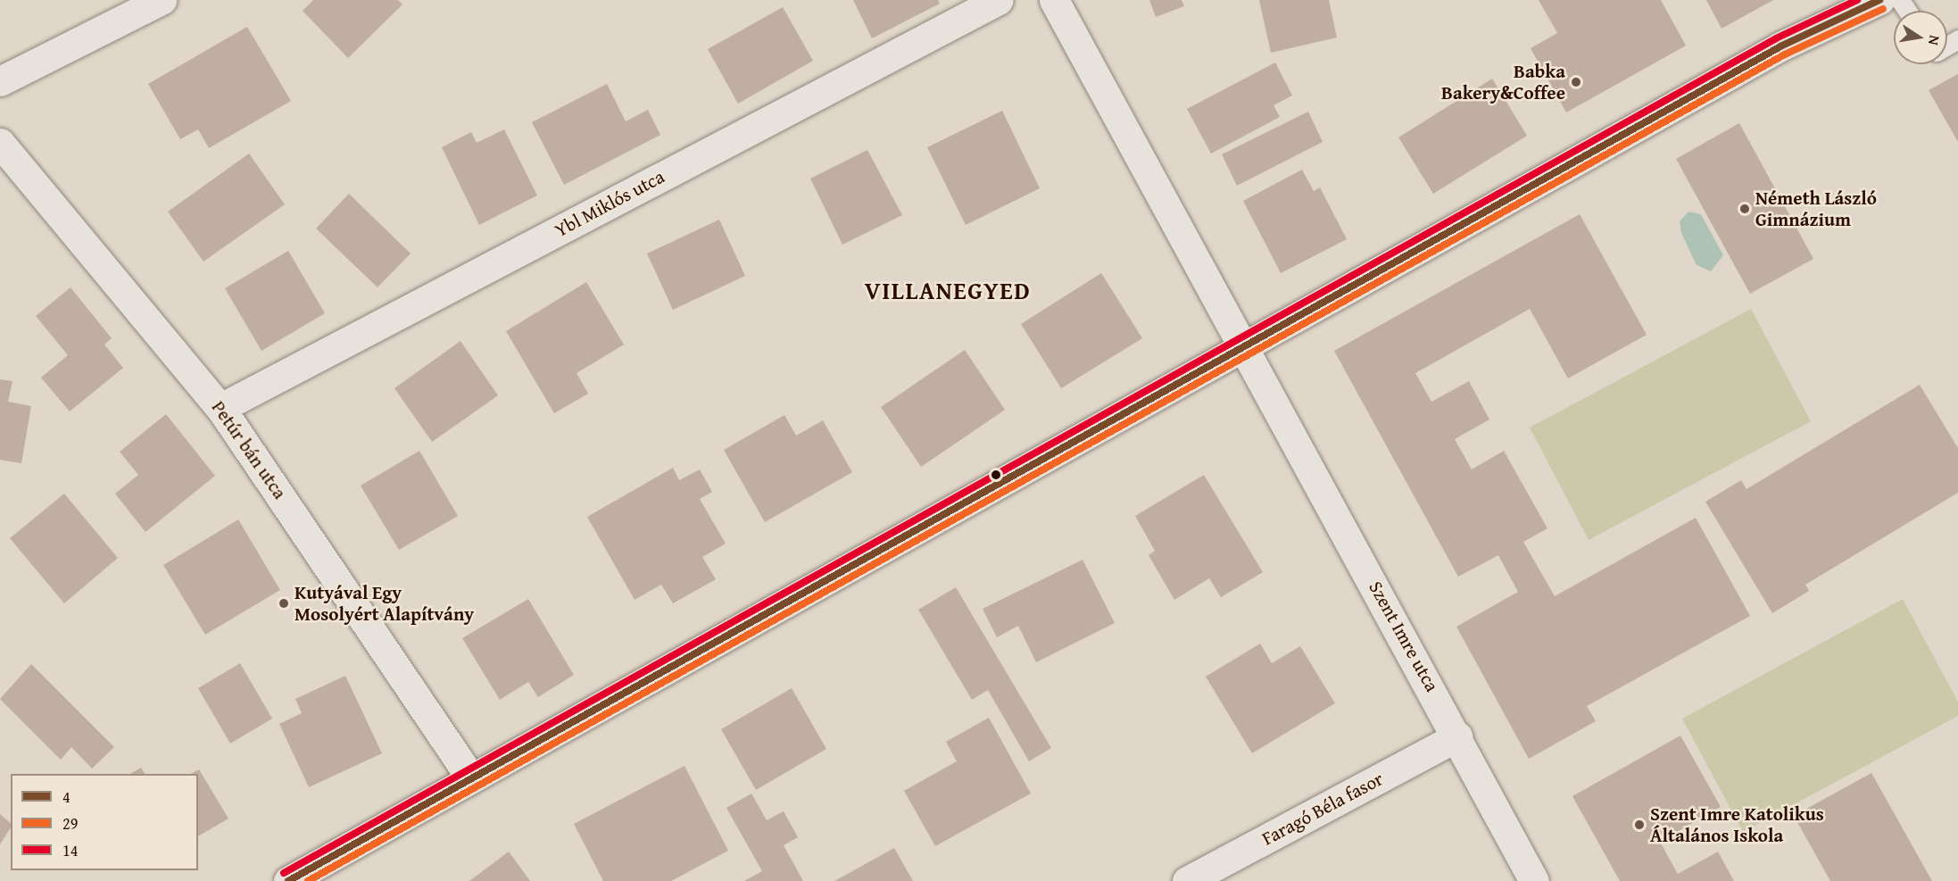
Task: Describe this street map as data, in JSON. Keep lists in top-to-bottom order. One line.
{"streets":{"street":["Ybl Miklós utca","Petúr bán utca","Szent Imre utca","Faragó Béla fasor"]},"crossings":[["Ybl Miklós utca","Petúr bán utca"],["Szent Imre utca","Faragó Béla fasor"]],"districts":["VILLANEGYED"],"places":["Babka Bakery&Coffee","Németh László Gimnázium","Kutyával Egy Mosolyért Alapítvány","Szent Imre Katolikus Általános Iskola"],"lines":["transit line 4","transit line 14","transit line 29"],"legend":["4","29","14"],"north":"right"}
